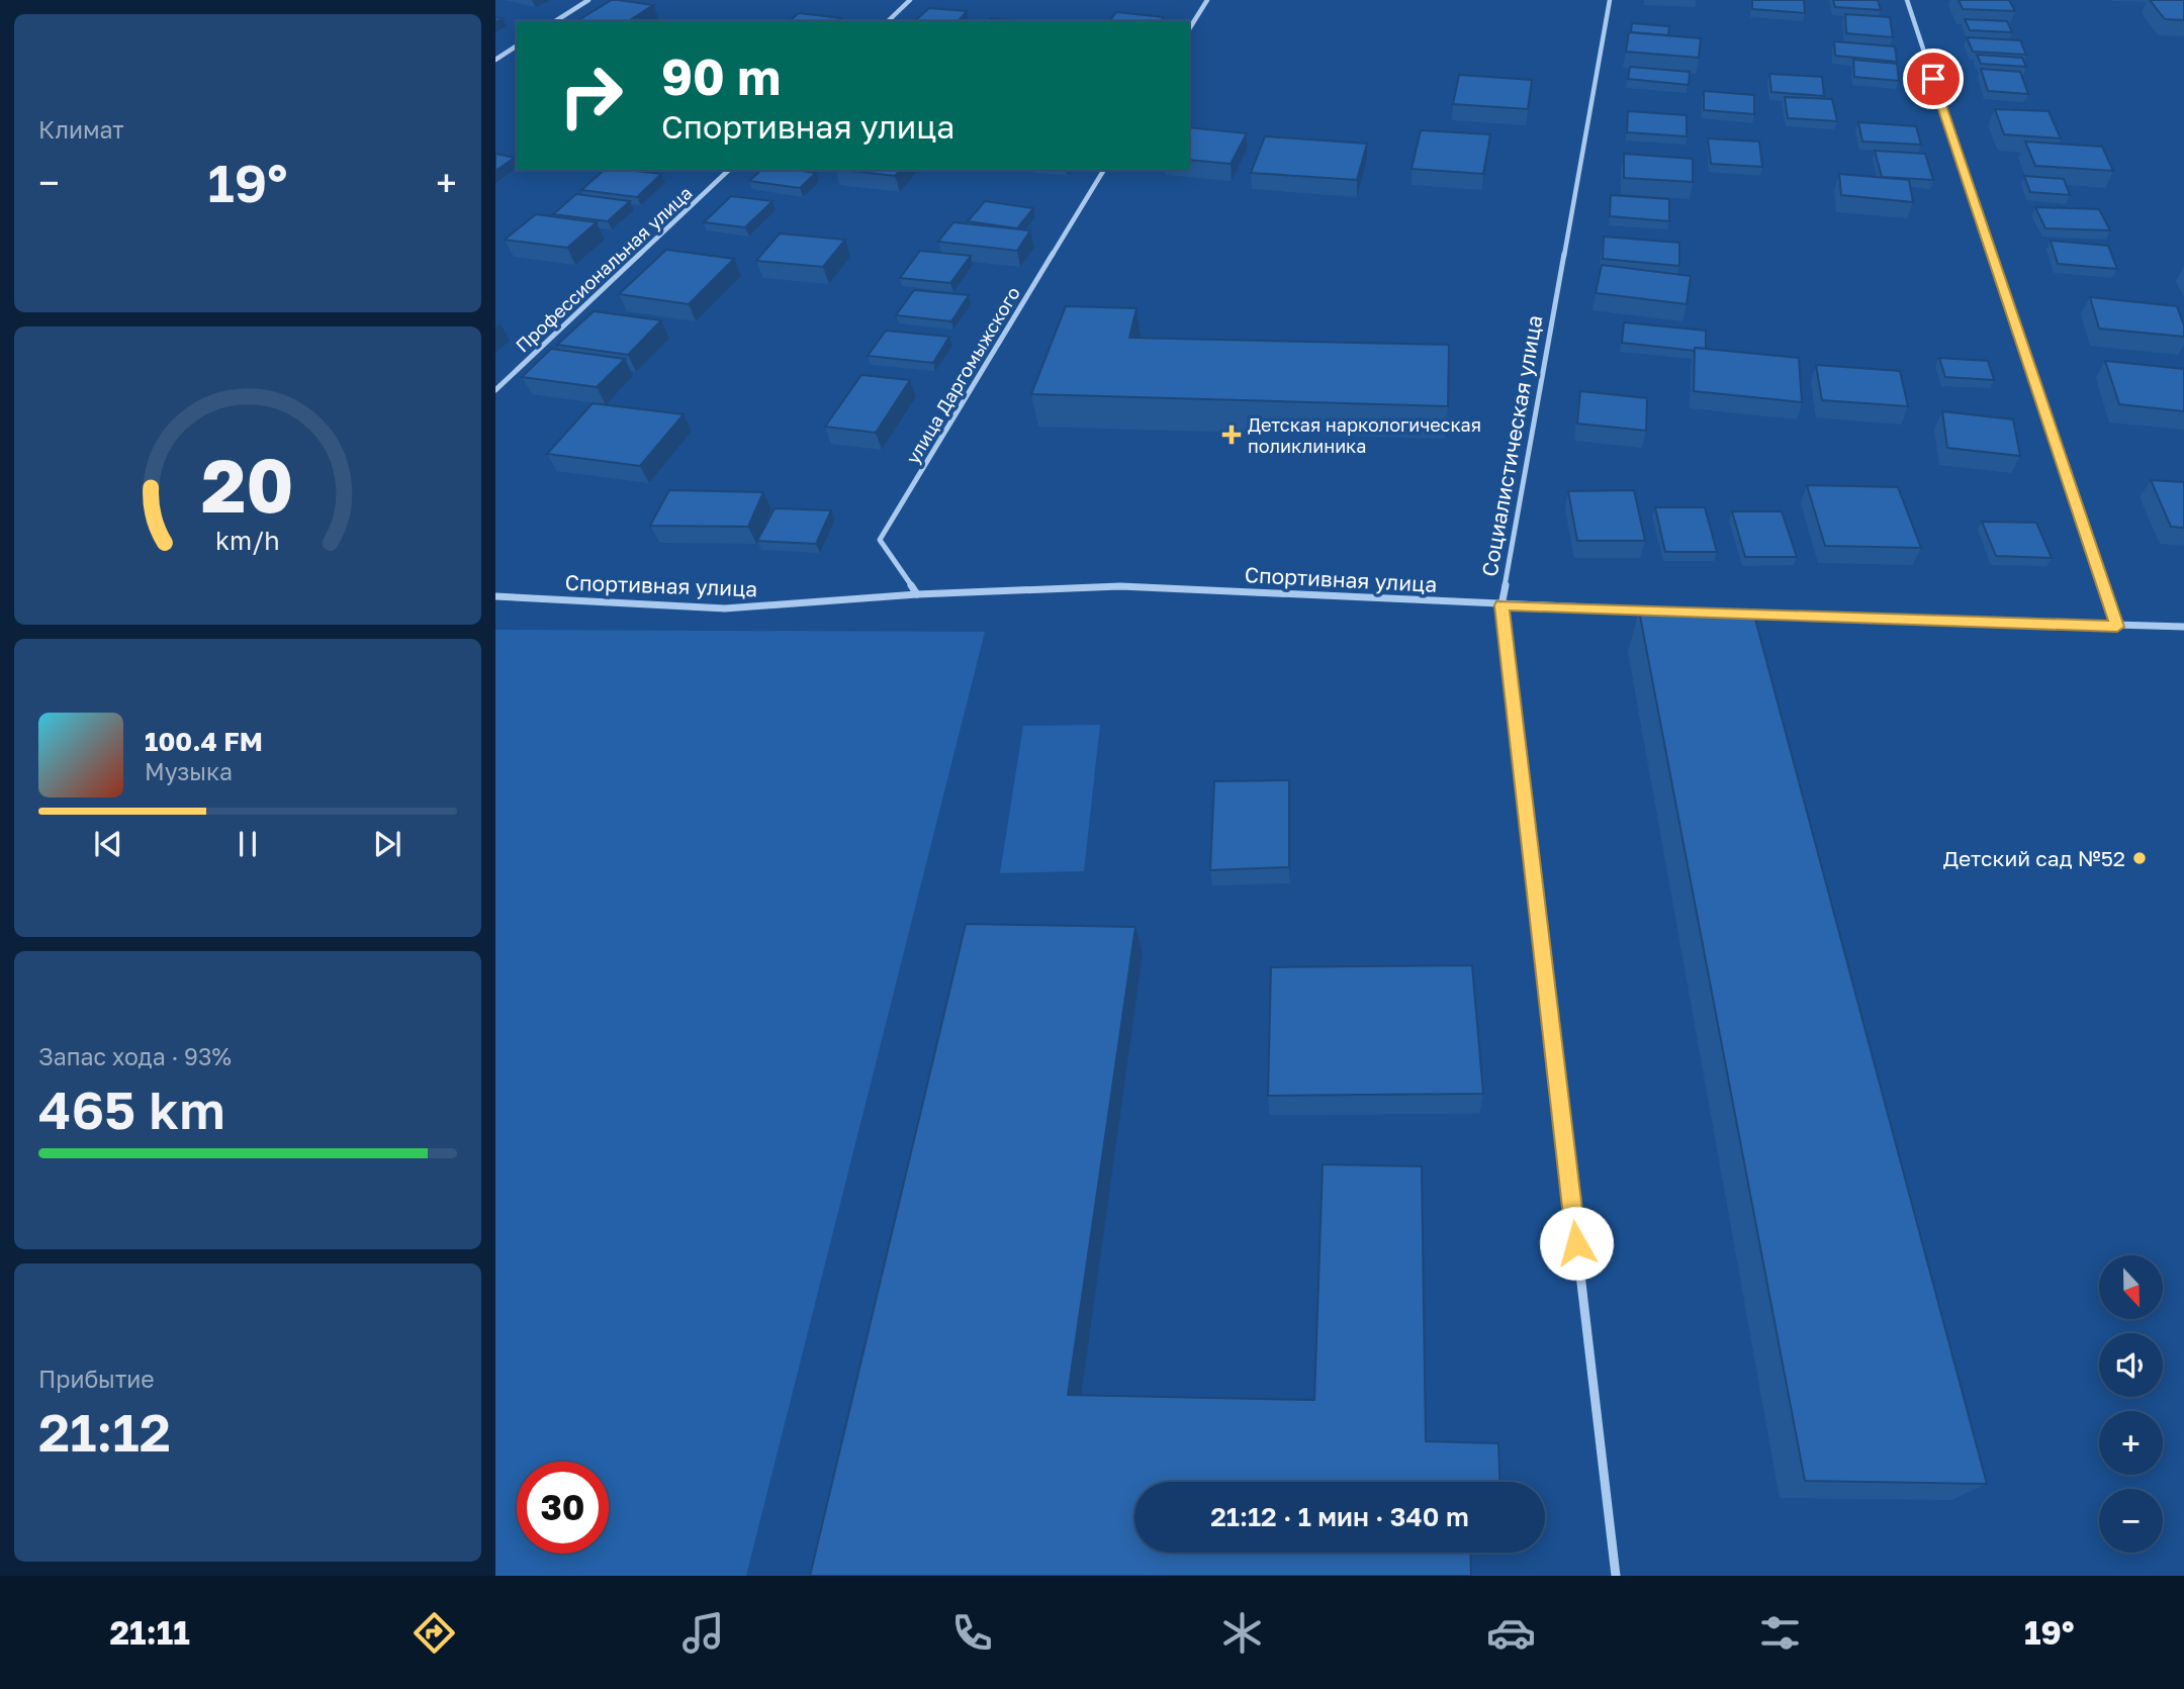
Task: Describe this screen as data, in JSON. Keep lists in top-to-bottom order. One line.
{"streets":{"street":["Профессиональная улица","улица Даргомыжского","Социалистическая улица","Спортивная улица"]},"crossings":[["улица Даргомыжского","Спортивная улица"],["Социалистическая улица","Спортивная улица"]],"places":{"health":["Детская наркологическая поликлиника"],"other":["Детский сад №52"]},"north":"bottom","page":{"tile":["Климат",["Запас хода · 93%","465 km"],["Прибытие","21:12"]],"turn":["90 m","Спортивная улица"],"heat":["−","19°","+"],"song":["100.4 FM","Музыка"],"map_buttons":["+","−"],"limit":"30","trip":"21:12 · 1 мин · 340 m","tabs":["21:11","19°"],"gauge":["20","km/h"]}}
